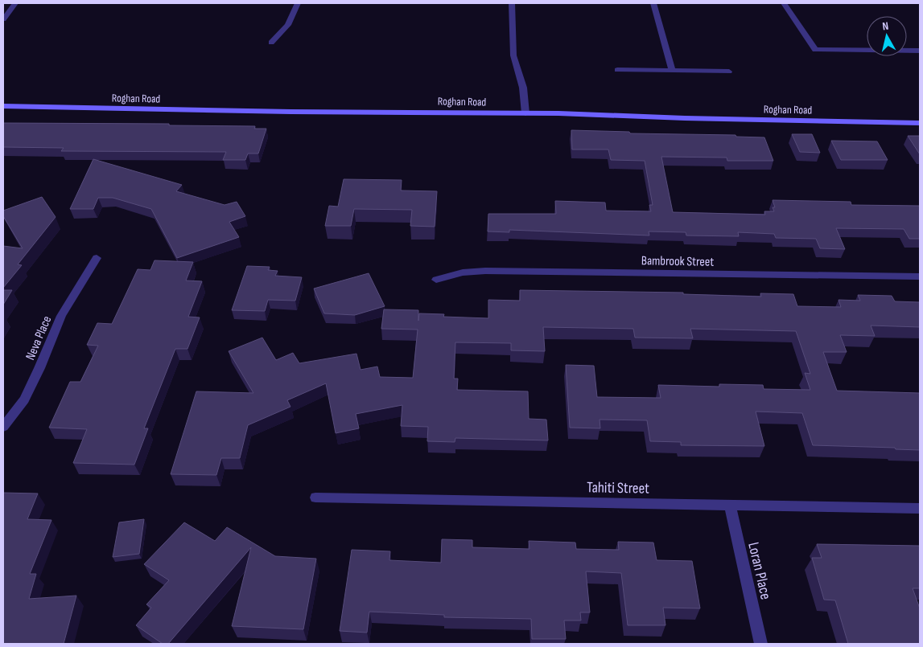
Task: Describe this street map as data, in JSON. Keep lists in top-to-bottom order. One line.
{"streets":{"main road":["Roghan Road"],"street":["Bambrook Street","Neva Place","Tahiti Street","Loran Place"]},"crossings":[["Tahiti Street","Loran Place"]],"north":"top"}
